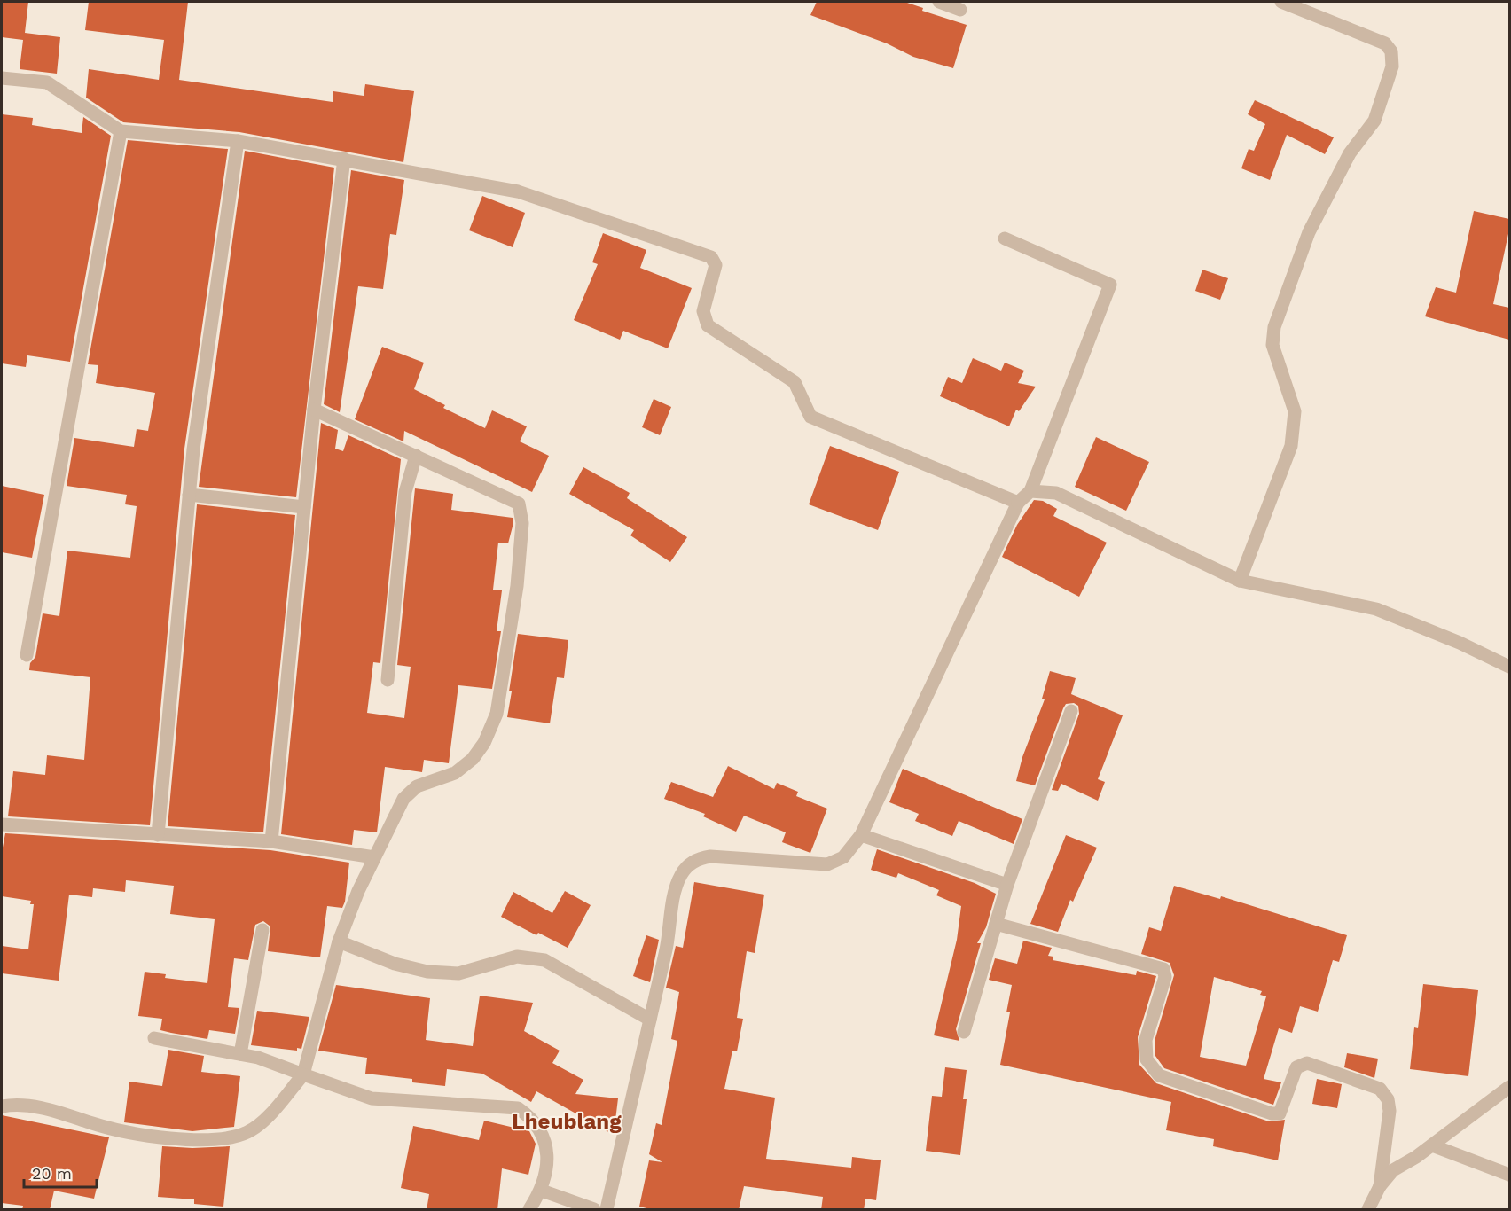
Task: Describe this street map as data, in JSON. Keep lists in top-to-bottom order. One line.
{"districts":["Lheublang"],"scale_bar":"20 m"}
